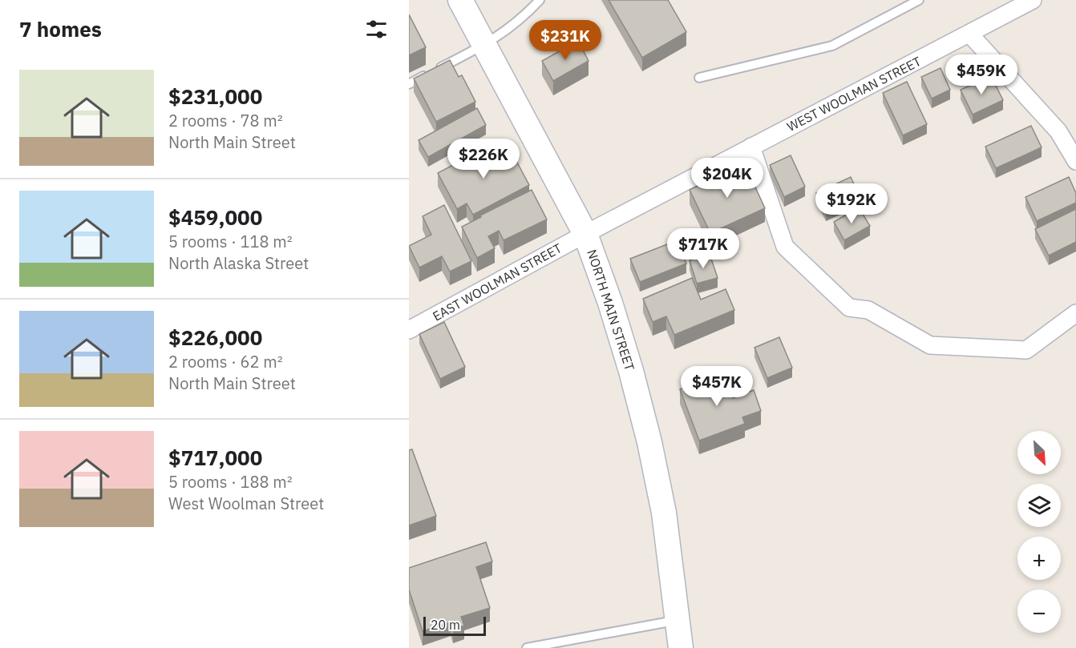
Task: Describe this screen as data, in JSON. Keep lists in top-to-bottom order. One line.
{"streets":{"main road":["NORTH MAIN STREET"],"street":["WEST WOOLMAN STREET","EAST WOOLMAN STREET"]},"crossings":[["WEST WOOLMAN STREET","EAST WOOLMAN STREET"],["WEST WOOLMAN STREET","NORTH MAIN STREET"],["EAST WOOLMAN STREET","NORTH MAIN STREET"]],"scale_bar":"20 m","north":"bottom right","page":{"heading":"7 homes","price":["$231K","$459K","$226K","$204K","$192K","$717K","$457K"],"list":[{"name":"$231,000","note":"2 rooms · 78 m² · North Main Street"},{"name":"$459,000","note":"5 rooms · 118 m² · North Alaska Street"},{"name":"$226,000","note":"2 rooms · 62 m² · North Main Street"},{"name":"$717,000","note":"5 rooms · 188 m² · West Woolman Street"}],"map_buttons":["+","−"],"scale":"20 m"}}
